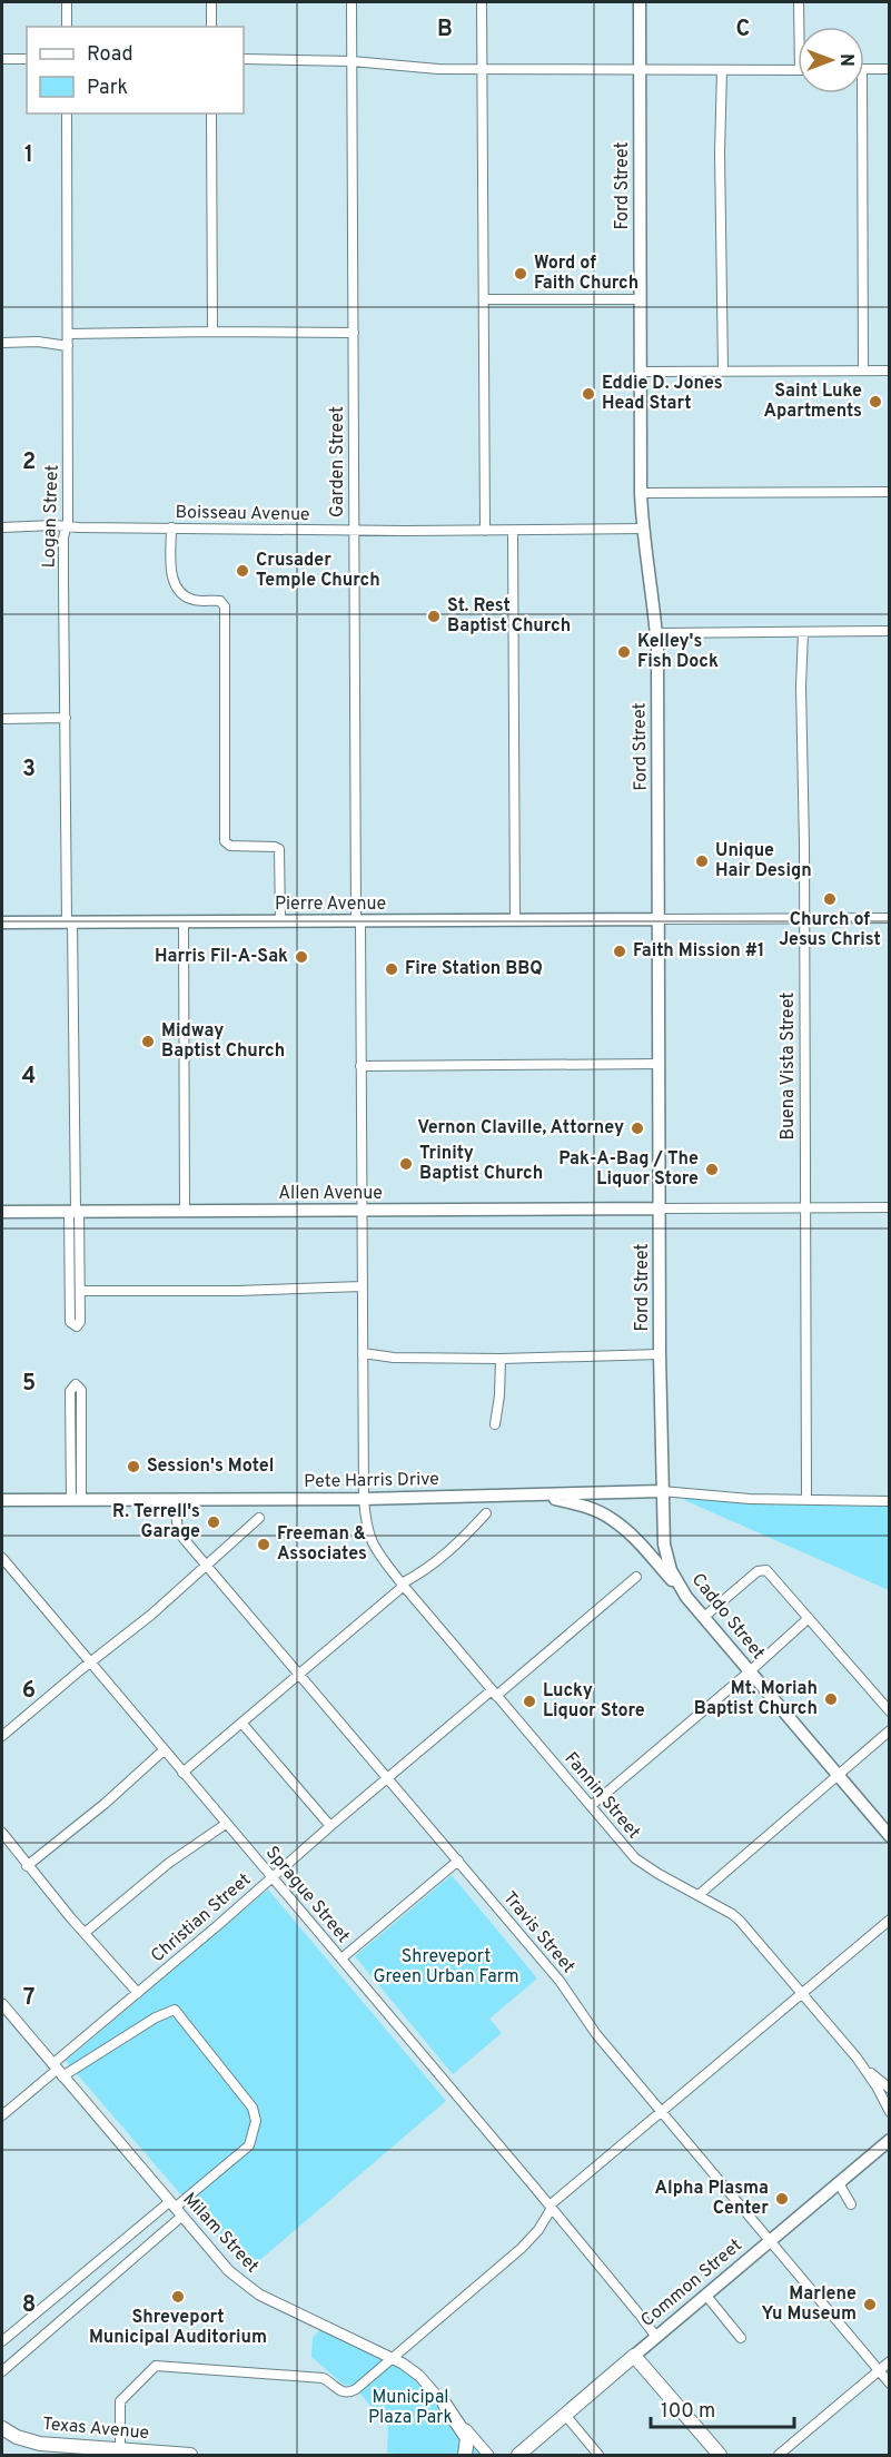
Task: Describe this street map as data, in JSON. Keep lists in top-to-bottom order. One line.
{"streets":{"main road":["Ford Street","Pierre Avenue","Allen Avenue","Pete Harris Drive","Caddo Street","Common Street","Texas Avenue"],"street":["Garden Street","Boisseau Avenue","Logan Street","Buena Vista Street","Fannin Street","Sprague Street","Christian Street","Travis Street","Milam Street"]},"crossings":[["Ford Street","Boisseau Avenue"],["Ford Street","Pierre Avenue"],["Ford Street","Allen Avenue"],["Ford Street","Pete Harris Drive"],["Ford Street","Caddo Street"],["Garden Street","Boisseau Avenue"],["Garden Street","Pierre Avenue"],["Garden Street","Allen Avenue"],["Garden Street","Pete Harris Drive"],["Garden Street","Fannin Street"],["Boisseau Avenue","Logan Street"],["Logan Street","Pierre Avenue"],["Logan Street","Allen Avenue"],["Pete Harris Drive","Caddo Street"],["Pete Harris Drive","Fannin Street"],["Pete Harris Drive","Travis Street"],["Fannin Street","Christian Street"],["Sprague Street","Christian Street"],["Sprague Street","Common Street"],["Christian Street","Travis Street"],["Christian Street","Milam Street"],["Travis Street","Common Street"]],"parks":["Shreveport Green Urban Farm","Municipal Plaza Park"],"places":["Word of Faith Church","Eddie D. Jones Head Start","Saint Luke Apartments","Crusader Temple Church","St. Rest Baptist Church","Kelley's Fish Dock","Unique Hair Design","Church of Jesus Christ","Faith Mission #1","Harris Fil-A-Sak","Fire Station BBQ","Midway Baptist Church","Vernon Claville, Attorney","Trinity Baptist Church","Pak-A-Bag / The Liquor Store","Session's Motel","R. Terrell's Garage","Freeman & Associates","Mt. Moriah Baptist Church","Lucky Liquor Store","Alpha Plasma Center","Shreveport Municipal Auditorium","Marlene Yu Museum"],"legend":["Road","Park"],"scale_bar":"100 m","north":"right","grid":{"columns":["B","C"],"rows":["1","2","3","4","5","6","7","8"]}}
